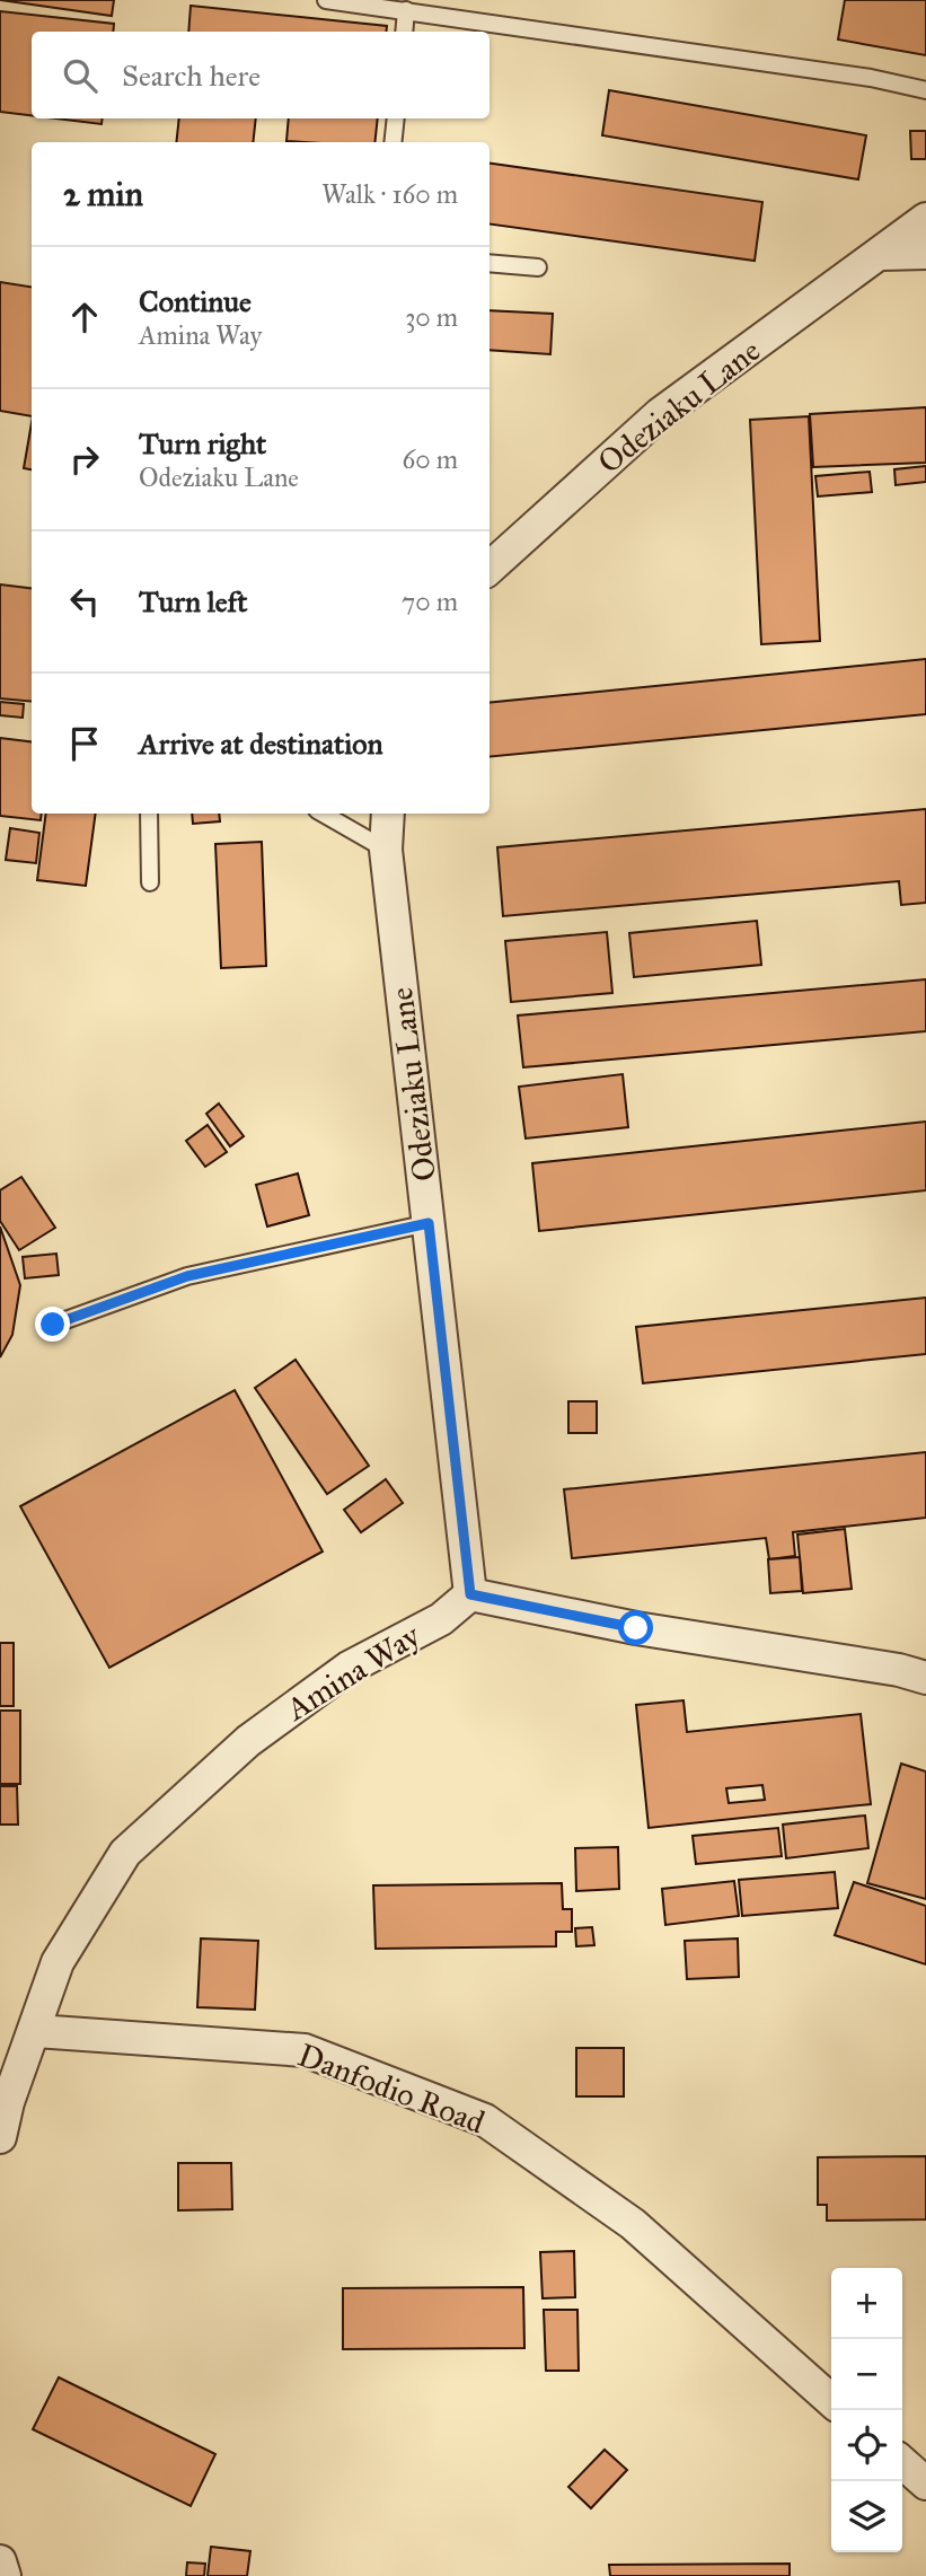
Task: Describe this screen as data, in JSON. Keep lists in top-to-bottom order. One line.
{"streets":{"street":["Odeziaku Lane","Amina Way","Danfodio Road"]},"crossings":[["Odeziaku Lane","Amina Way"],["Amina Way","Danfodio Road"]],"page":{"search":"Search here","heading":["2 min","Walk · 160 m"],"list":[["Continue","Amina Way","30 m"],["Turn right","Odeziaku Lane","60 m"],["Turn left","70 m"],"Arrive at destination"],"map_buttons":["+","−"]}}
